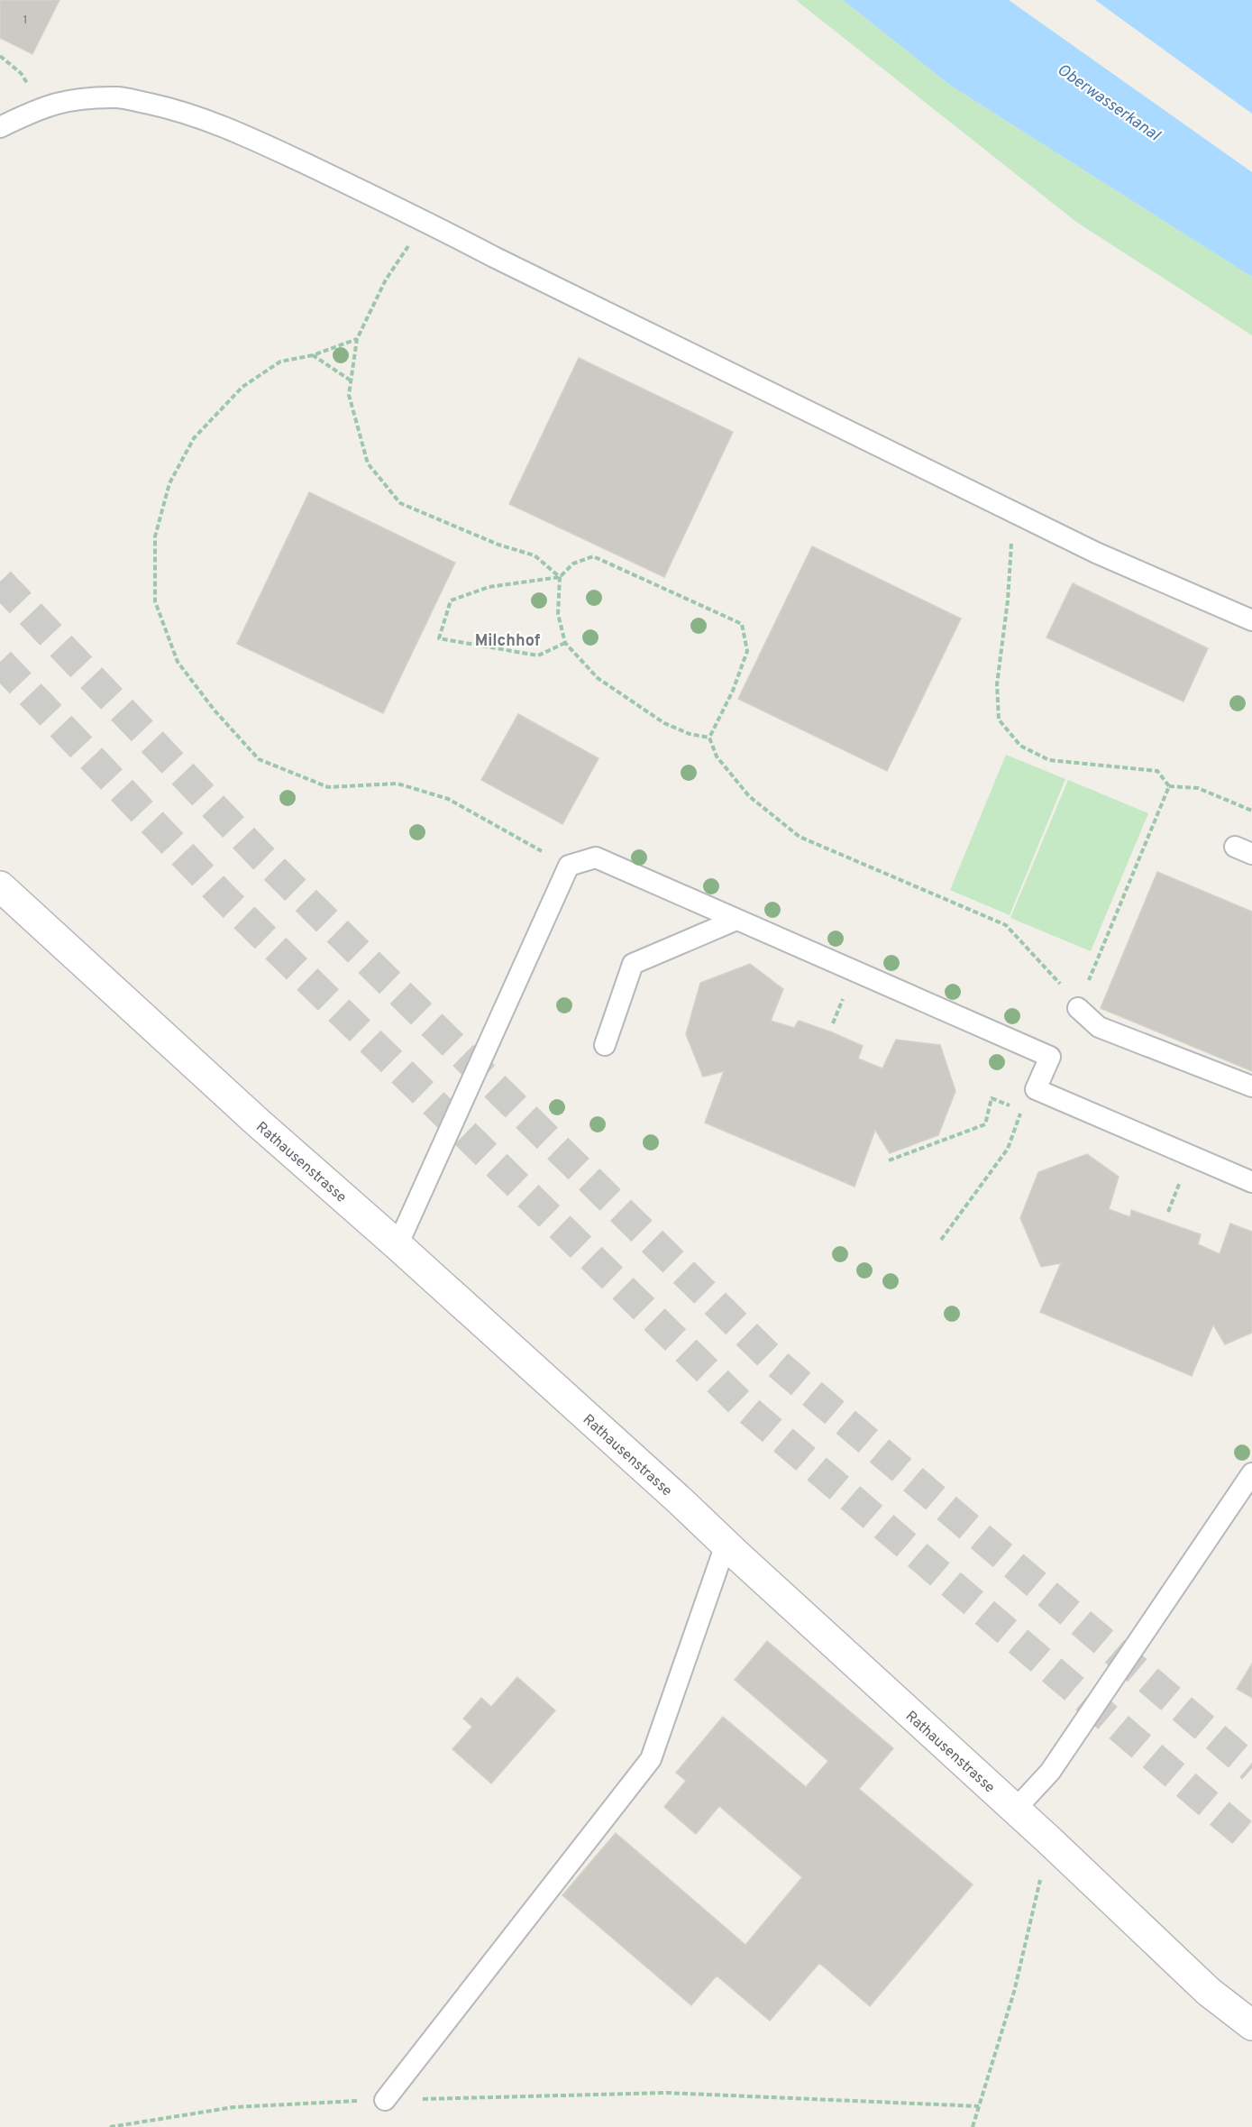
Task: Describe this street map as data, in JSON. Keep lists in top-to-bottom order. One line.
{"streets":{"street":["Rathausenstrasse"]},"districts":["Milchhof"],"water":["Oberwasserkanal"],"house_numbers":["1"]}
